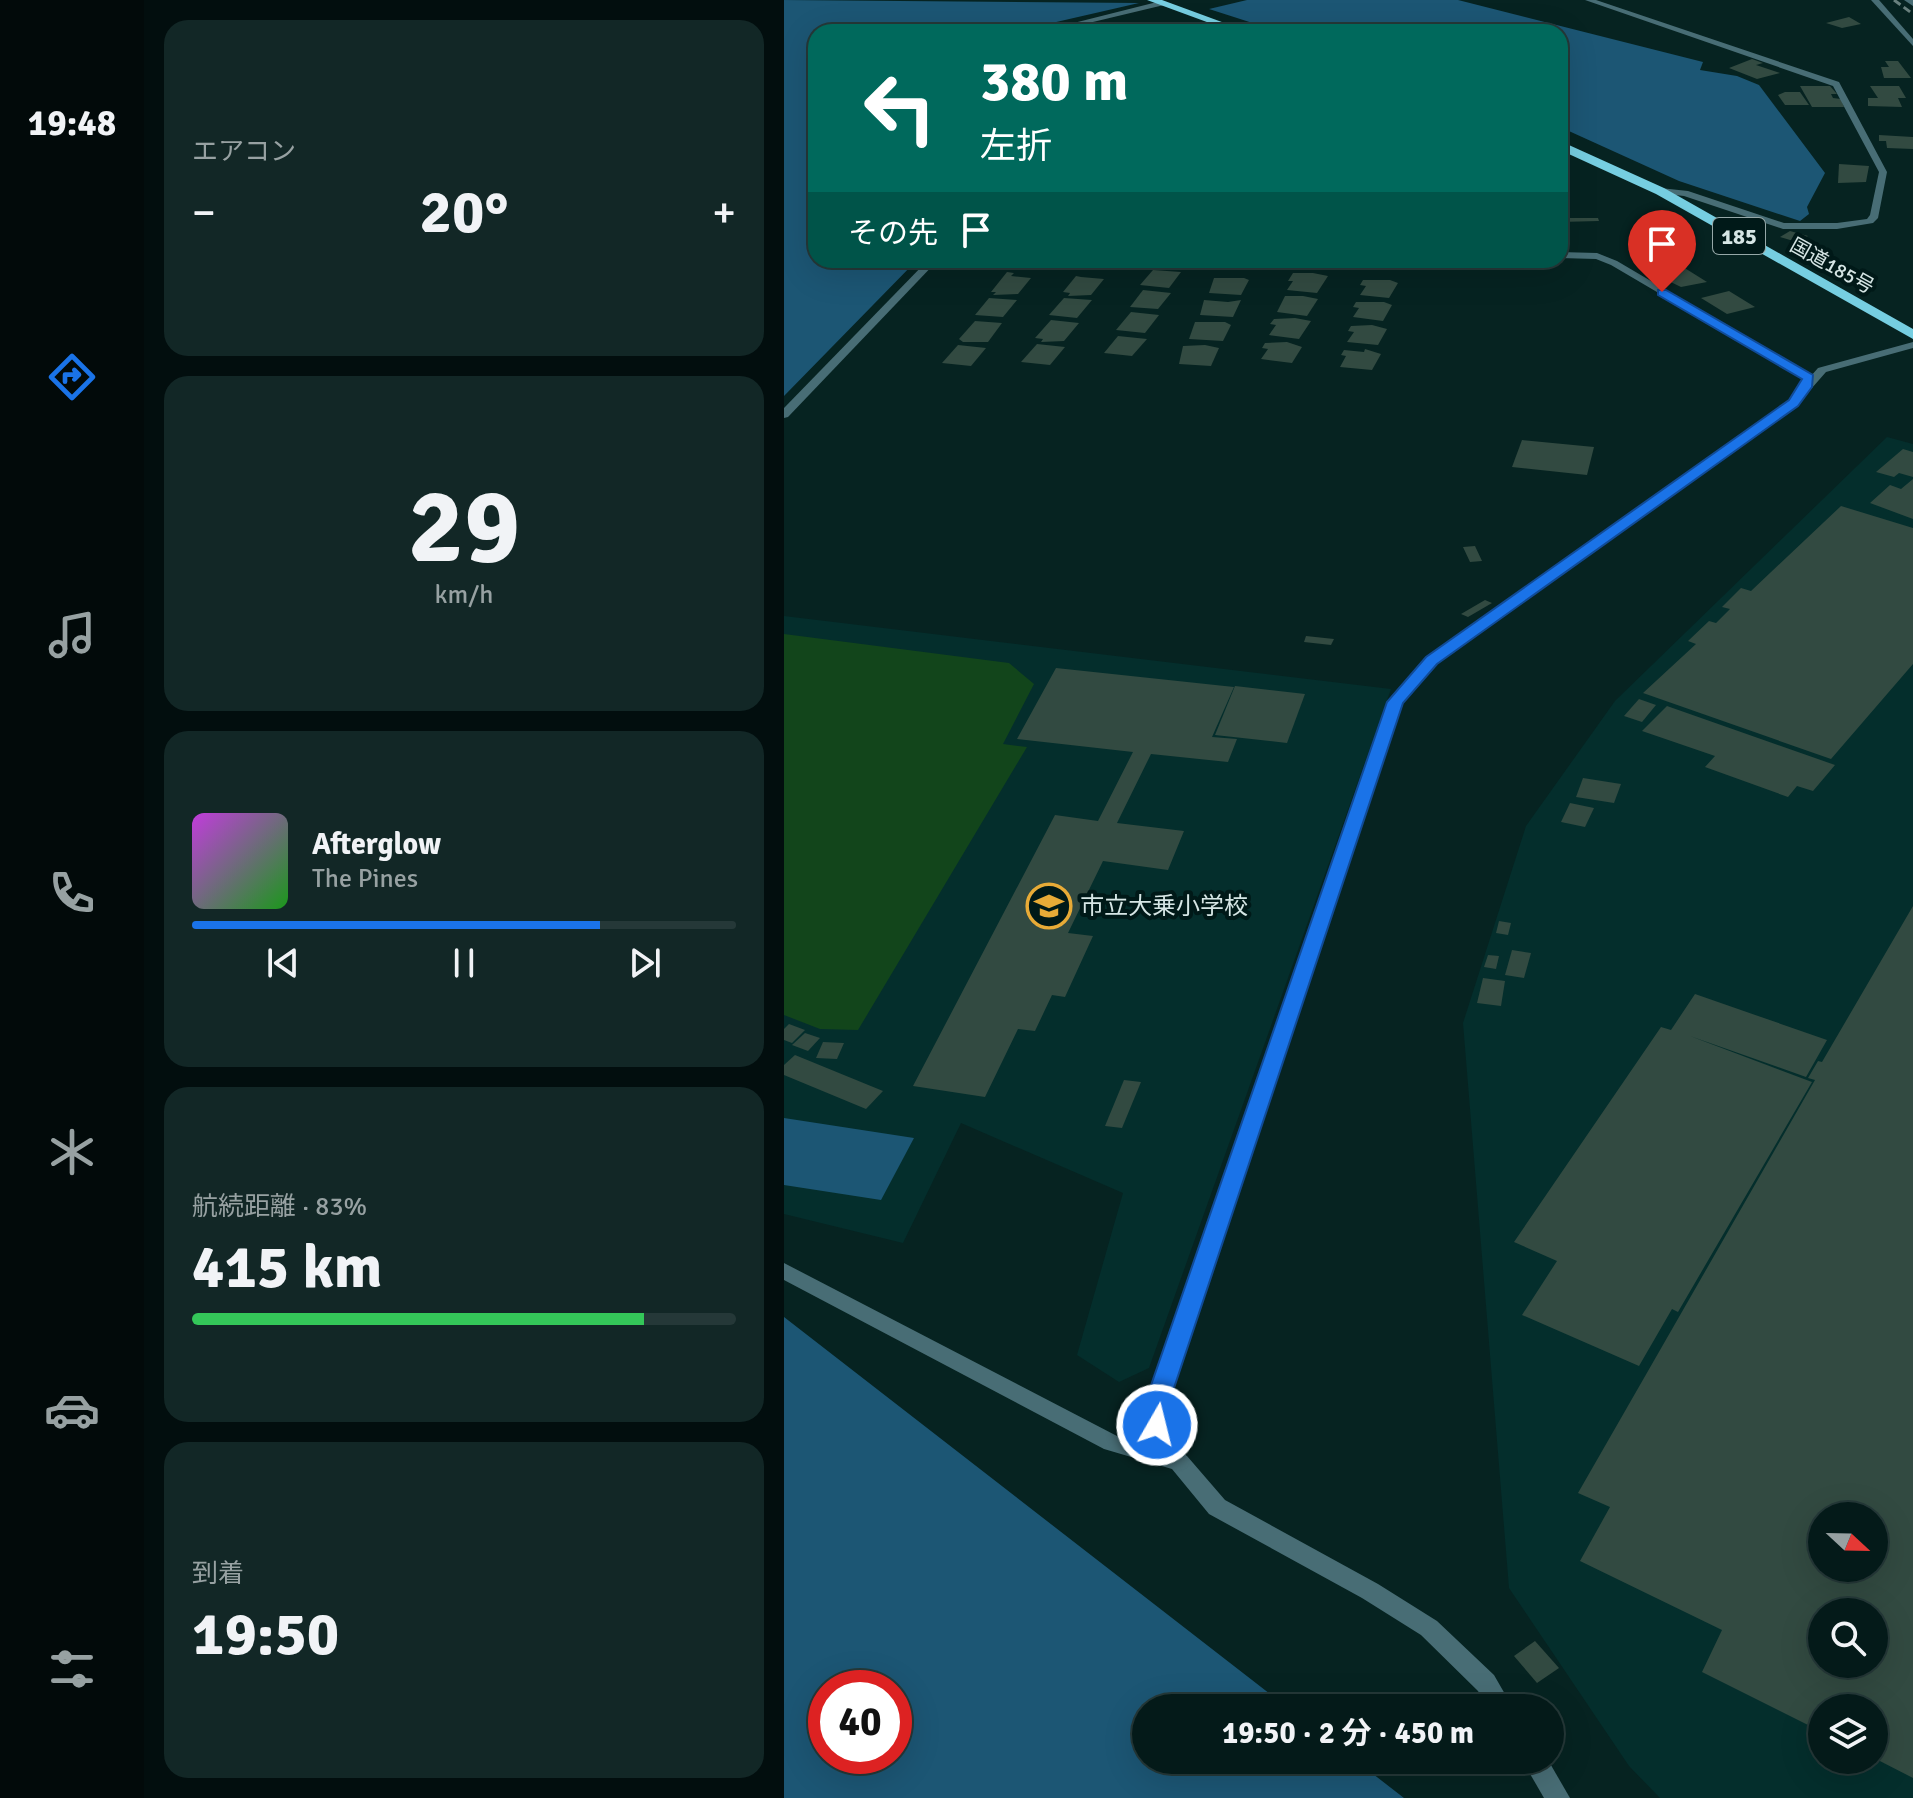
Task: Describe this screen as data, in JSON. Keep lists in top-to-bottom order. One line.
{"streets":{"highway":["185","国道185号"]},"places":{"school or university":["市立大乗小学校"]},"north":"right","page":{"tabs":"19:48","tile":["エアコン",["29","km/h"],["航続距離 · 83%","415 km"],["到着","19:50"]],"turn":["380 m","左折"],"heat":["−","20°","+"],"then":"その先","song":["Afterglow","The Pines"],"limit":"40","trip":"19:50 · 2 分 · 450 m"}}
